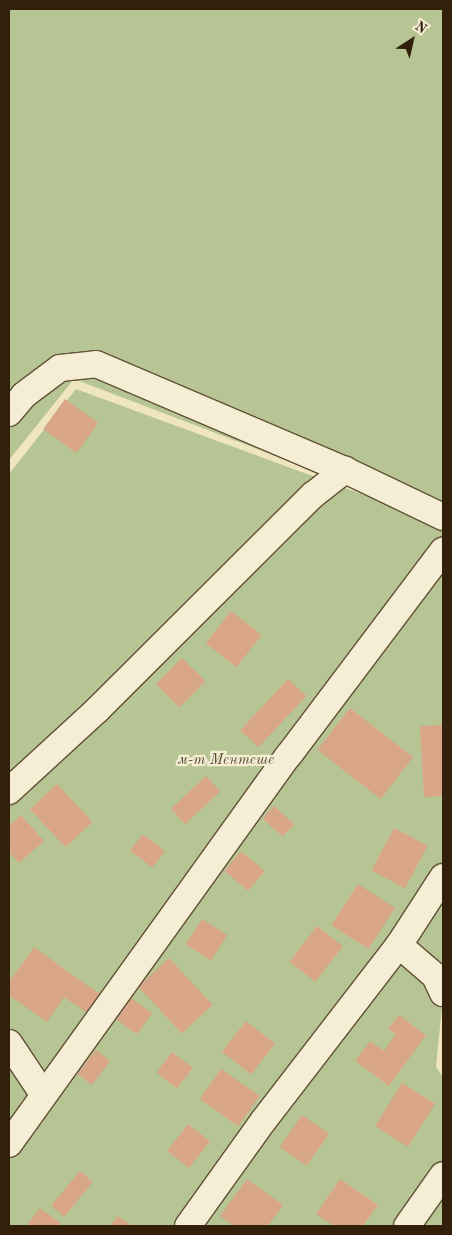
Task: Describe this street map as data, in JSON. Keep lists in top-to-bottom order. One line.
{"parks":["м-т Ментeше"],"north":"top right"}
